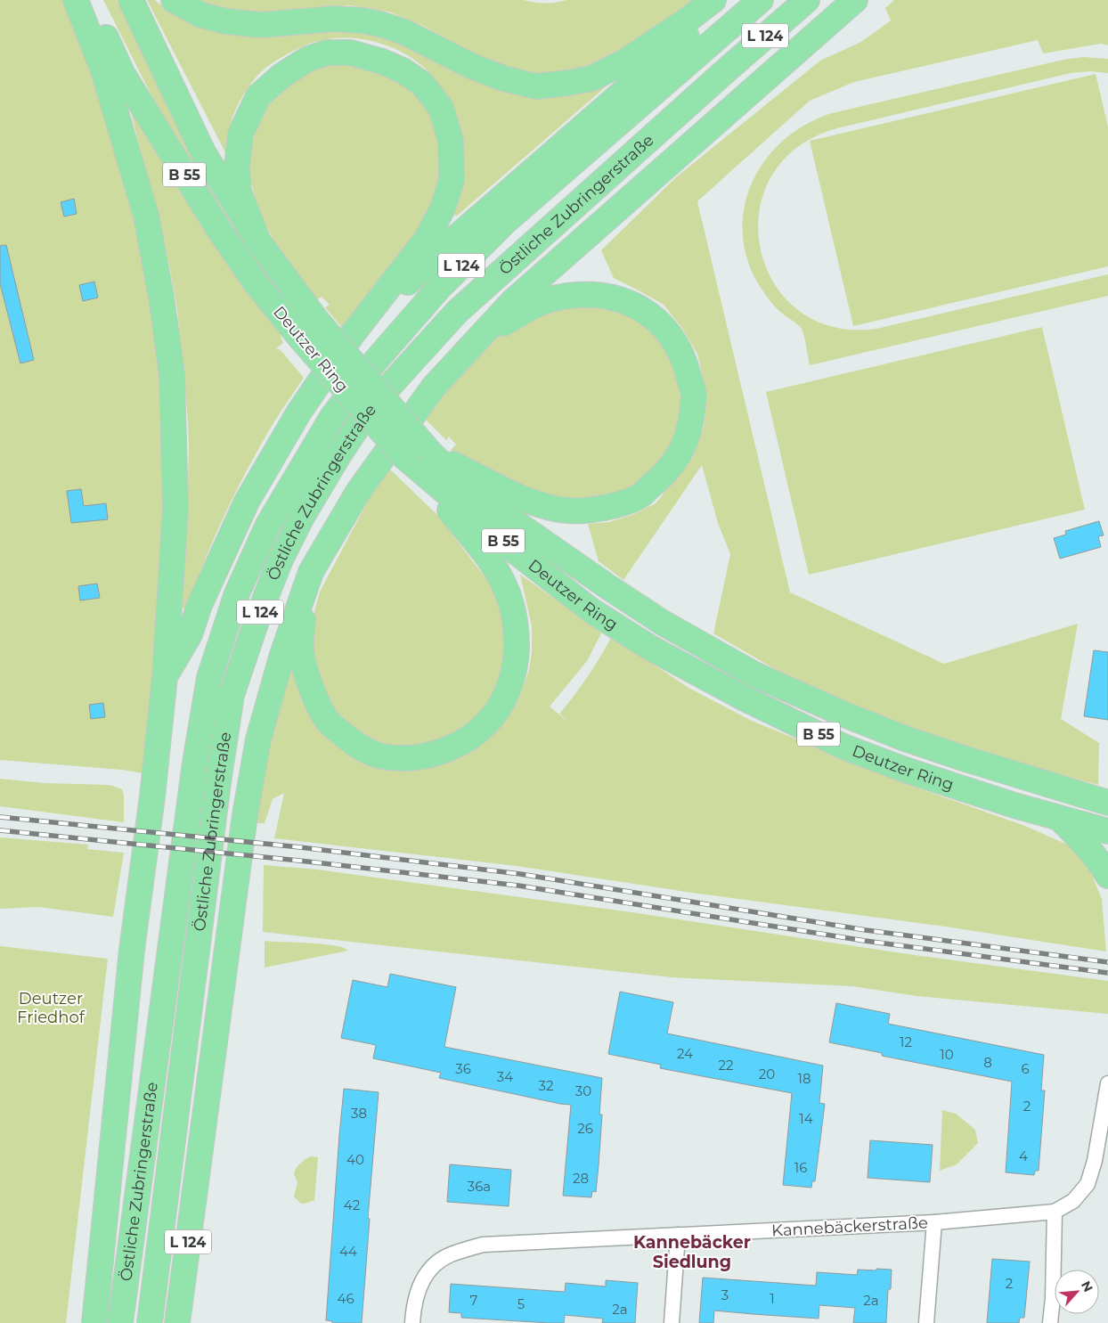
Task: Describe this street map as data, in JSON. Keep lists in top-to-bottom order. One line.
{"streets":{"highway":["L 124","B 55","Östliche Zubringerstraße","Deutzer Ring"],"street":["Kannebäckerstraße"]},"districts":["Kannebäcker Siedlung"],"parks":["Deutzer Friedhof"],"house_numbers":["12","24","10","8","22","36","6","20","34","18","32","30","2","38","14","26","4","40","16","28","36a","42","44","2","3","46","1","7","2a","5","2a"],"north":"top right"}
